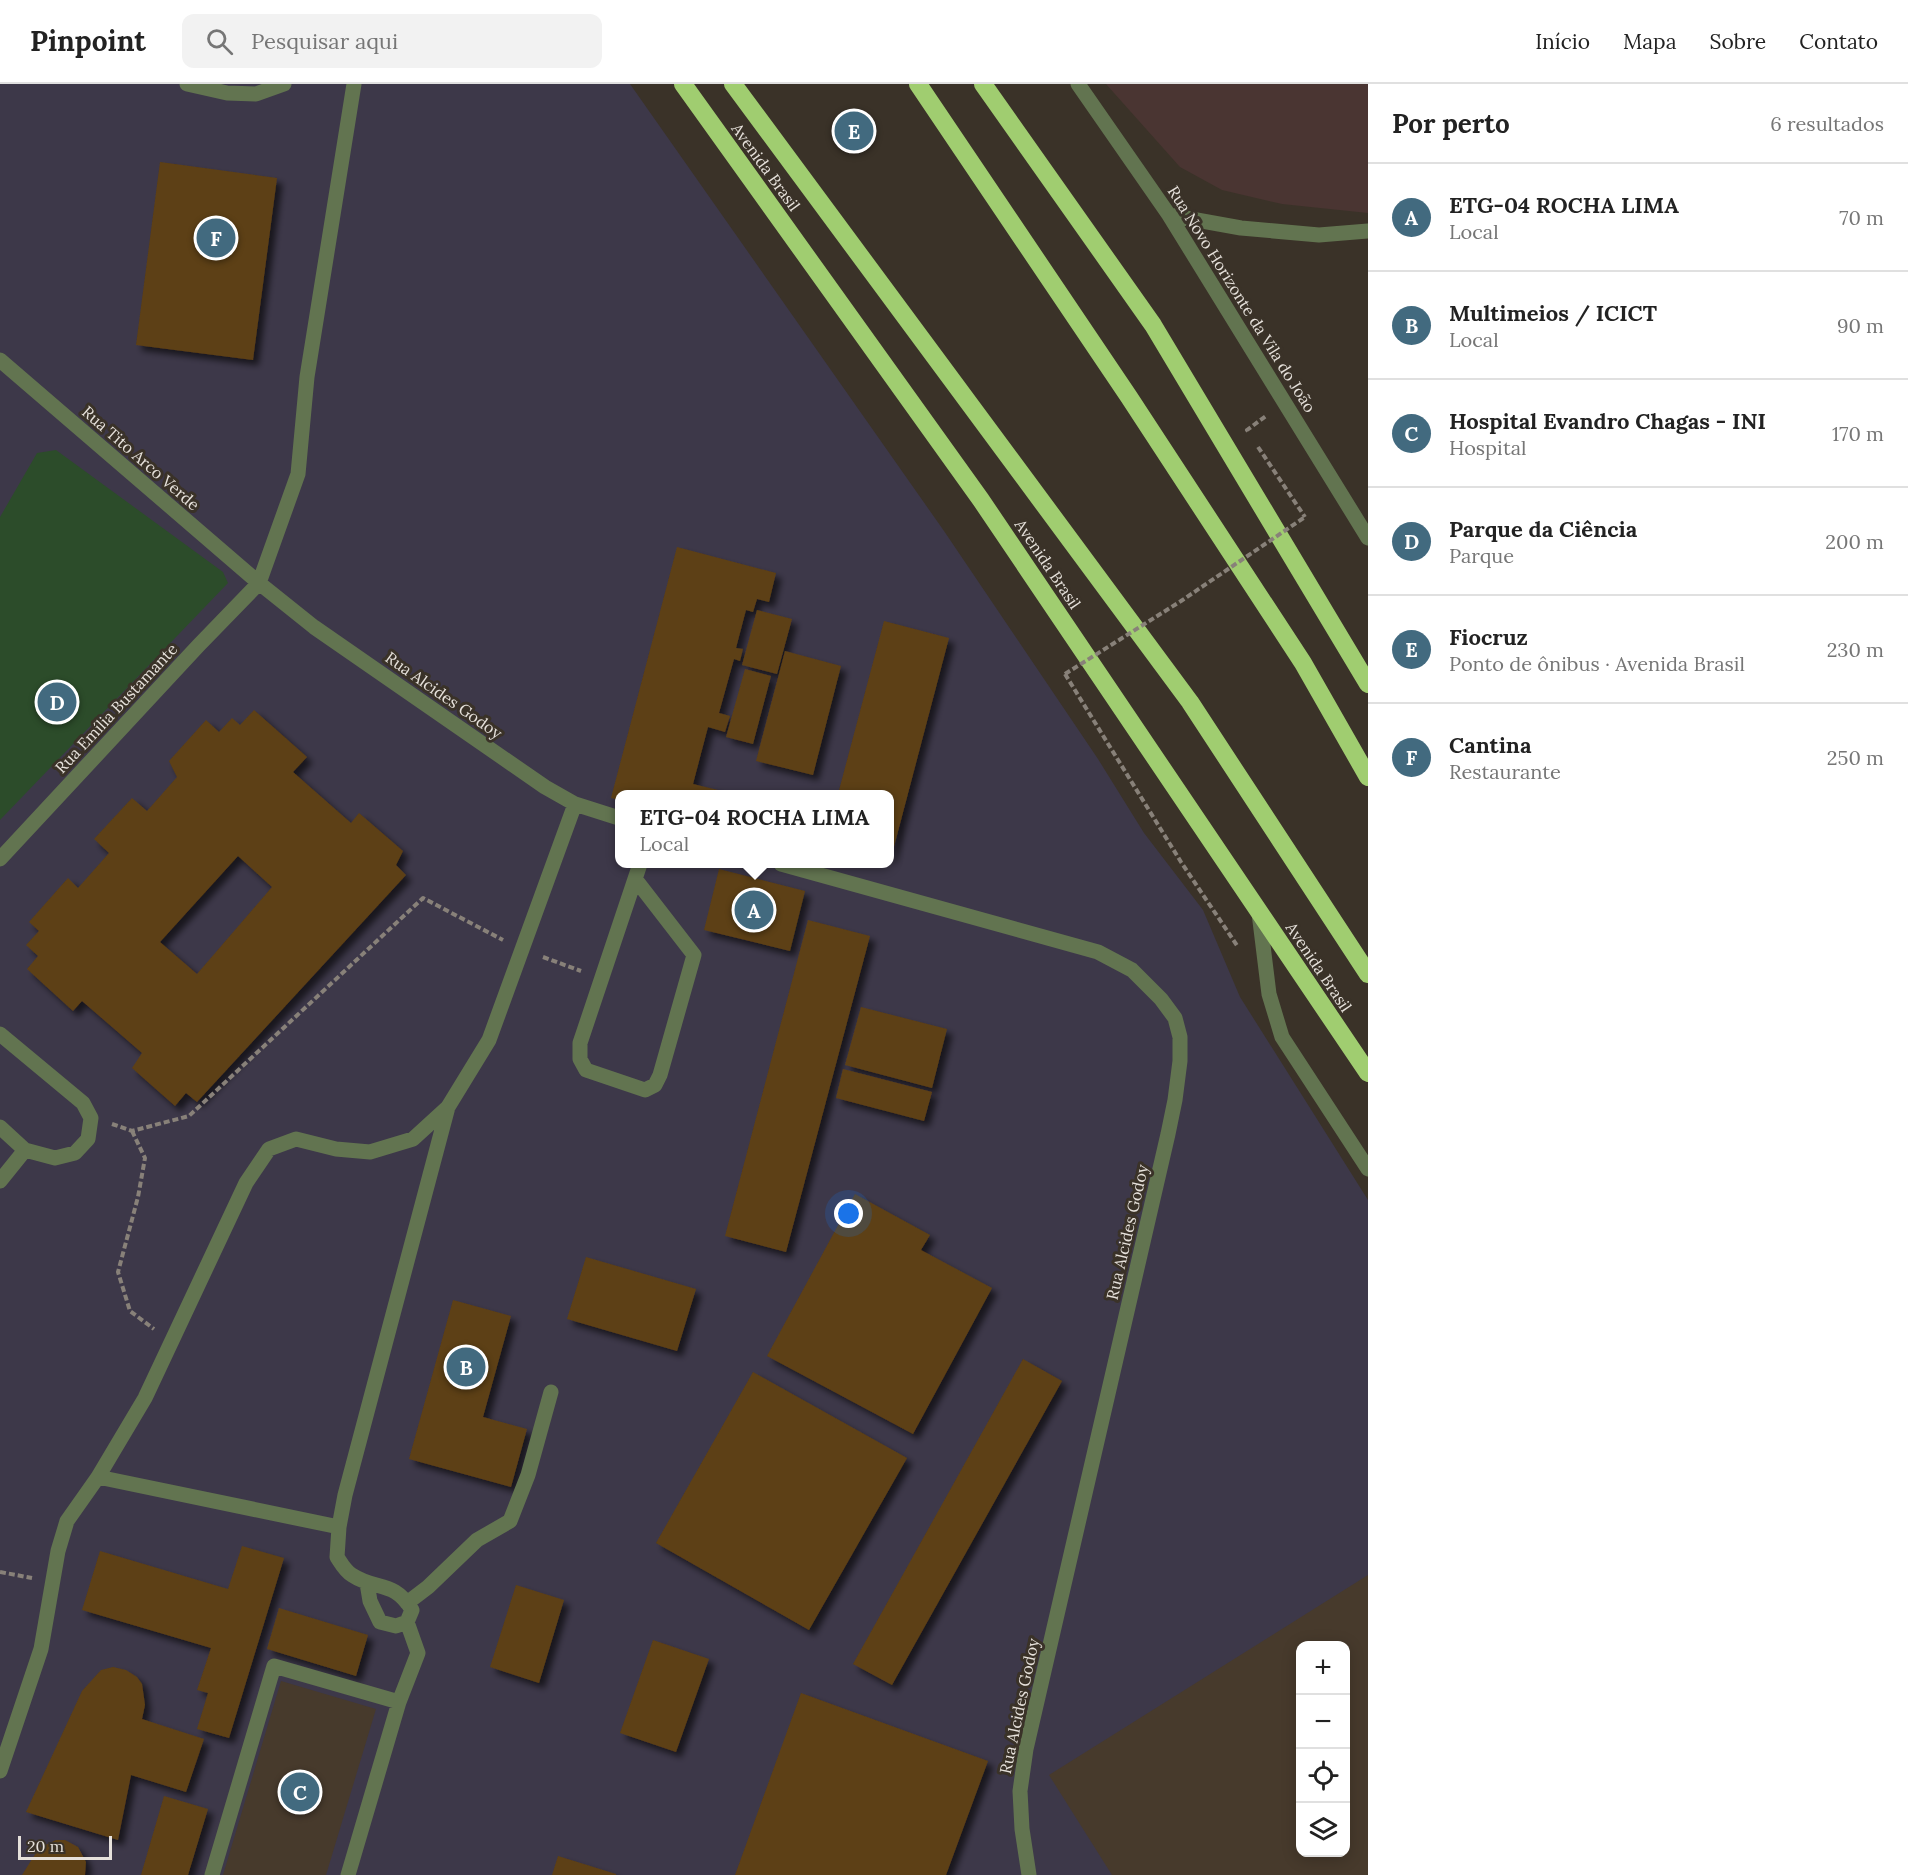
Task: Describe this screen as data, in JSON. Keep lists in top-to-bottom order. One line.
{"streets":{"highway":["Avenida Brasil"],"street":["Rua Novo Horizonte da Vila do João","Rua Tito Arco Verde","Rua Alcides Godoy","Rua Emília Bustamante"]},"crossings":[["Rua Tito Arco Verde","Rua Alcides Godoy"],["Rua Tito Arco Verde","Rua Emília Bustamante"],["Rua Alcides Godoy","Rua Emília Bustamante"]],"scale_bar":"20 m","page":{"header":"Pinpoint","search":"Pesquisar aqui","nav":["Início","Mapa","Sobre","Contato"],"heading":["Por perto","6 resultados"],"pins":["E","F","D","A","B","C"],"list":[{"mark":"A","name":"ETG-04 ROCHA LIMA","note":"Local","value":"70 m"},{"mark":"B","name":"Multimeios / ICICT","note":"Local","value":"90 m"},{"mark":"C","name":"Hospital Evandro Chagas - INI","note":"Hospital","value":"170 m"},{"mark":"D","name":"Parque da Ciência","note":"Parque","value":"200 m"},{"mark":"E","name":"Fiocruz","note":"Ponto de ônibus · Avenida Brasil","value":"230 m"},{"mark":"F","name":"Cantina","note":"Restaurante","value":"250 m"}],"popup":["ETG-04 ROCHA LIMA","Local"],"map_buttons":["+","−"],"scale":"20 m"}}
